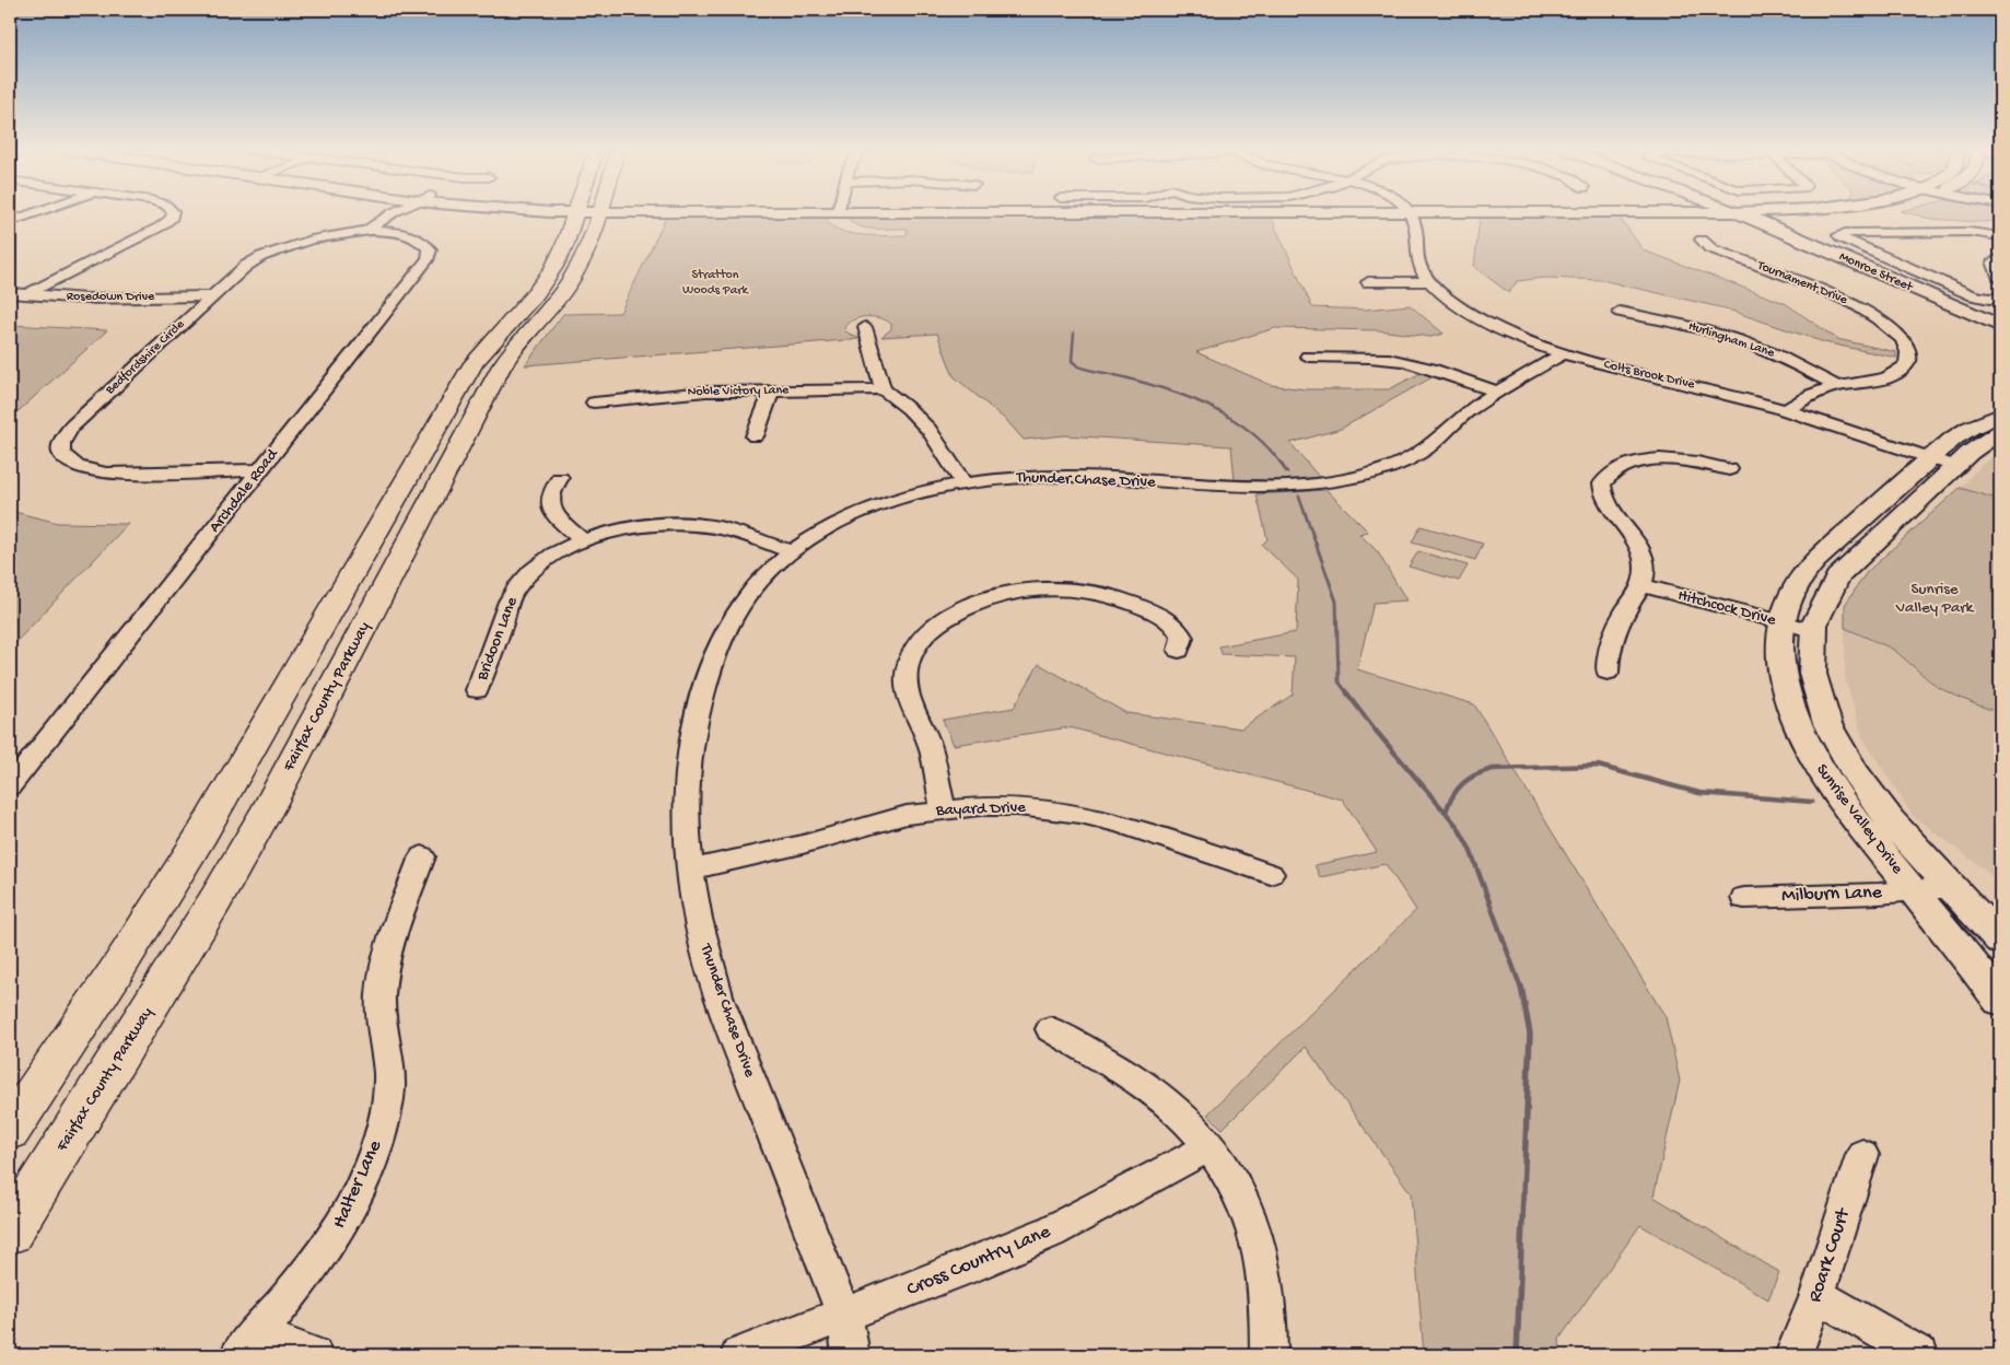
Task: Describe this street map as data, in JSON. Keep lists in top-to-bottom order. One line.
{"streets":{"highway":["Fairfax County Parkway"],"main road":["Monroe Street","Sunrise Valley Drive"],"street":["Tournament Drive","Rosedown Drive","Hurlingham Lane","Bedfordshire Circle","Colts Brook Drive","Noble Victory Lane","Thunder Chase Drive","Archdale Road","Hitchcock Drive","Bridoon Lane","Bayard Drive","Milburn Lane","Halter Lane","Roark Court","Cross Country Lane"]},"crossings":[["Tournament Drive","Hurlingham Lane"],["Tournament Drive","Colts Brook Drive"],["Rosedown Drive","Bedfordshire Circle"],["Bedfordshire Circle","Archdale Road"],["Colts Brook Drive","Thunder Chase Drive"],["Colts Brook Drive","Sunrise Valley Drive"],["Thunder Chase Drive","Bridoon Lane"],["Thunder Chase Drive","Bayard Drive"],["Thunder Chase Drive","Cross Country Lane"],["Hitchcock Drive","Sunrise Valley Drive"],["Sunrise Valley Drive","Milburn Lane"]],"parks":["Stratton Woods Park","Sunrise Valley Park"]}
